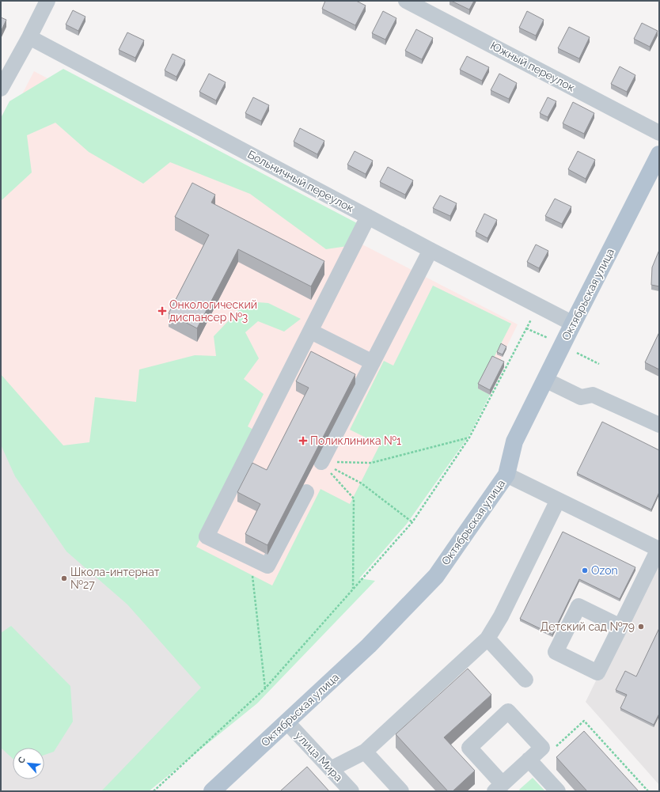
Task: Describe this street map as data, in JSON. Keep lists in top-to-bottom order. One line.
{"streets":{"main road":["Октябрьская улица"],"street":["Южный переулок","Больничный переулок","улица Мира"]},"crossings":[["Больничный переулок","Октябрьская улица"],["Октябрьская улица","улица Мира"]],"places":{"health":["Онкологический диспансер №3","Поликлиника №1"],"other":["Ozon","Школа-интернат №27","Детский сад №79"]},"north":"top left"}
